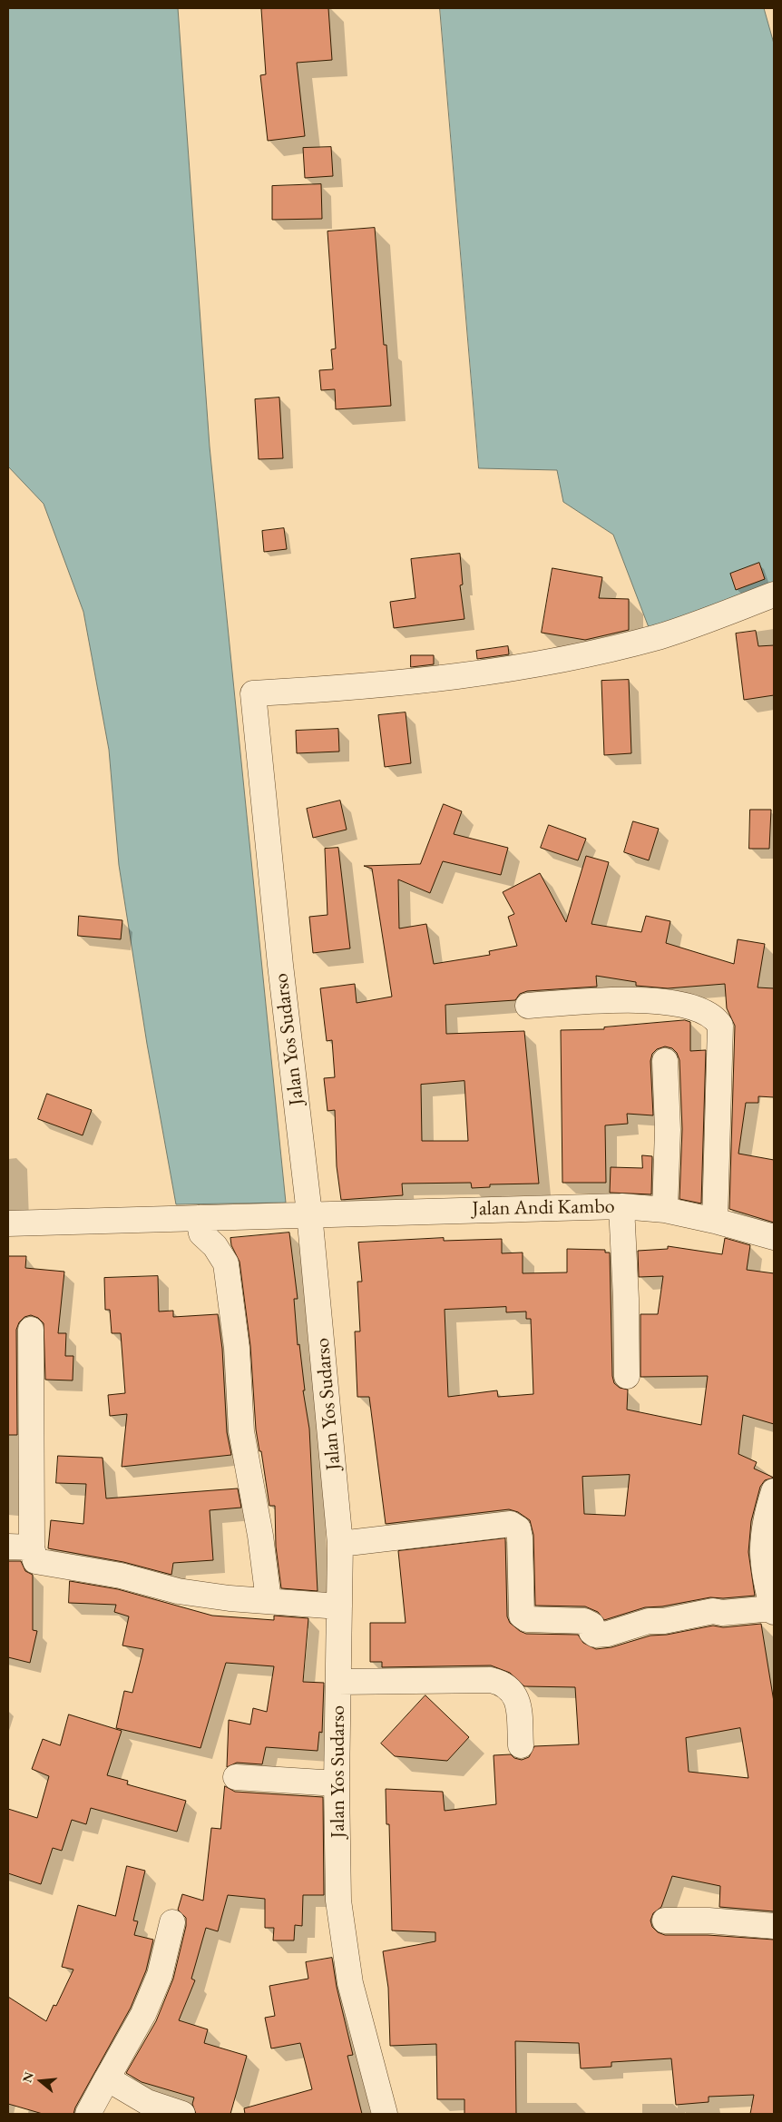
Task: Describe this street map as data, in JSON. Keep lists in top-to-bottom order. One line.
{"streets":{"street":["Jalan Yos Sudarso","Jalan Andi Kambo"]},"crossings":[["Jalan Yos Sudarso","Jalan Andi Kambo"]],"north":"left"}
